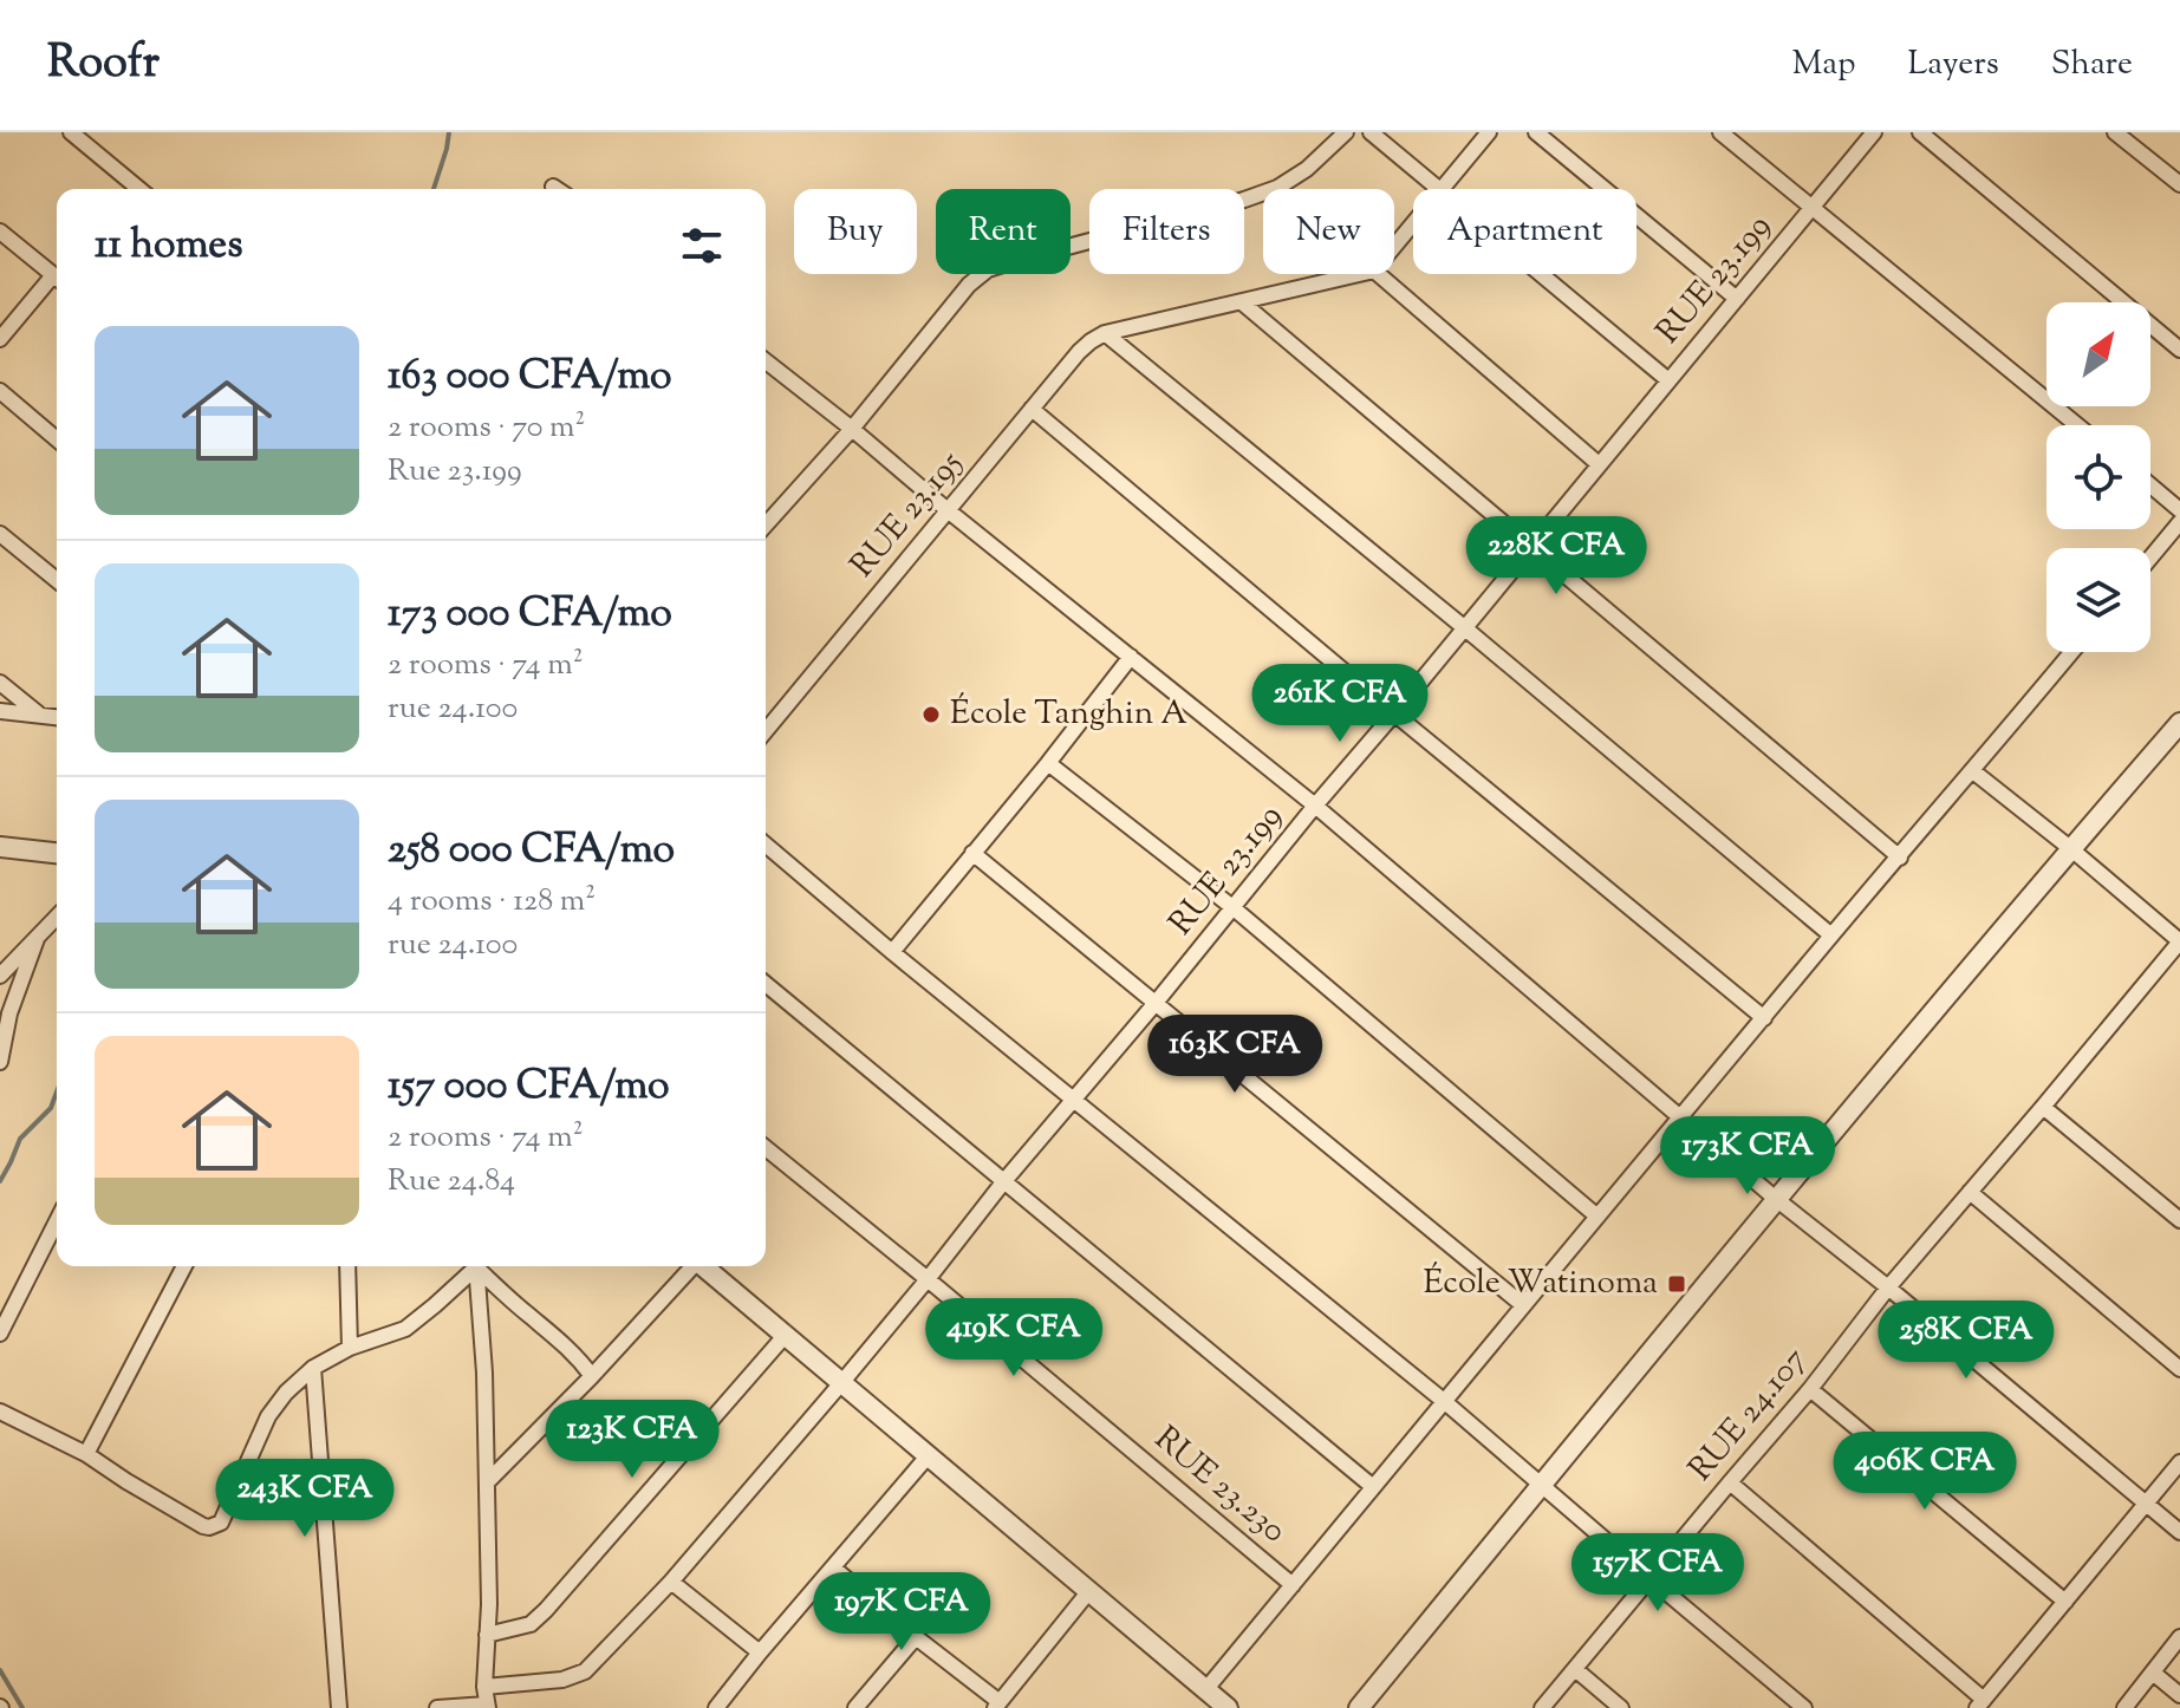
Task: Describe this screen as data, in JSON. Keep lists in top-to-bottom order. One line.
{"streets":{"street":["RUE 23.199","RUE 23.195","RUE 24.107","RUE 23.230"]},"crossings":[["RUE 23.199","RUE 23.230"]],"places":{"other":["École Tanghin A"],"transit":["École Watinoma"]},"north":"top right","page":{"header":"Roofr","nav":["Map","Layers","Share"],"chip":["Buy","Rent","Filters","New","Apartment"],"heading":"11 homes","list":[{"name":"163 000 CFA/mo","note":"2 rooms · 70 m² · Rue 23.199"},{"name":"173 000 CFA/mo","note":"2 rooms · 74 m² · rue 24.100"},{"name":"258 000 CFA/mo","note":"4 rooms · 128 m² · rue 24.100"},{"name":"157 000 CFA/mo","note":"2 rooms · 74 m² · Rue 24.84"}],"price":["228K CFA","261K CFA","163K CFA","173K CFA","419K CFA","258K CFA","123K CFA","406K CFA","243K CFA","157K CFA","197K CFA"]}}
